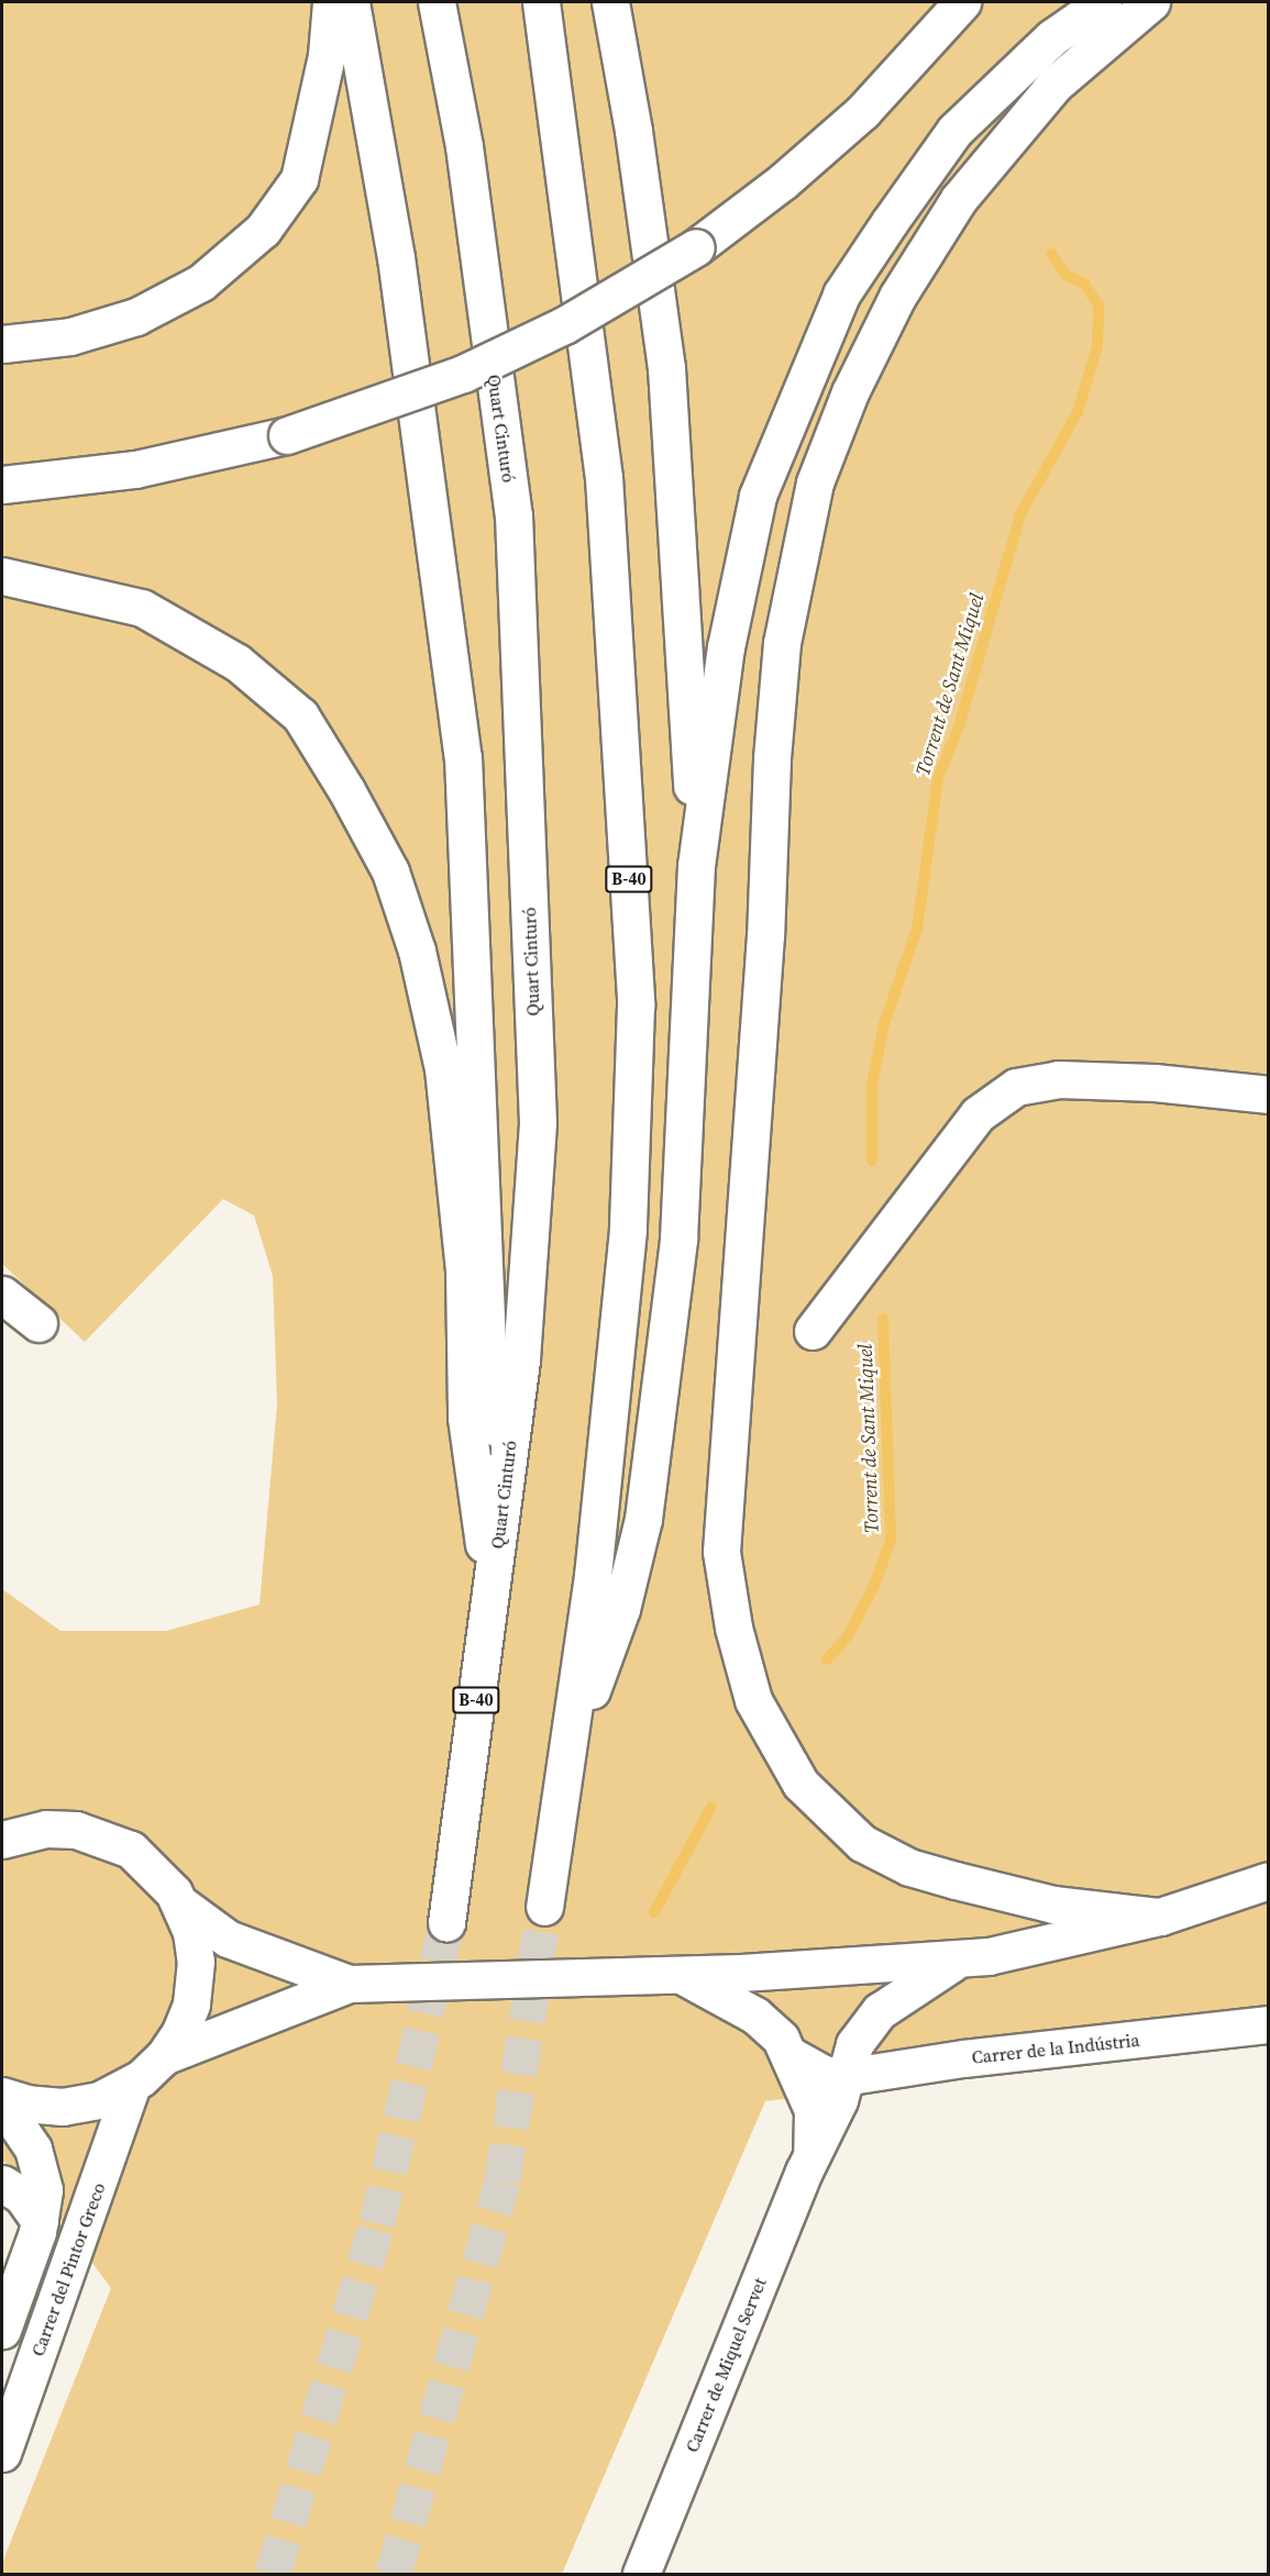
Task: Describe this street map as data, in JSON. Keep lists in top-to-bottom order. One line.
{"streets":{"main road":["Quart Cinturó","B-40","Carrer de la Indústria","Carrer del Pintor Greco","Carrer de Miquel Servet"]},"crossings":[["Carrer de la Indústria","Carrer de Miquel Servet"]],"water":["Torrent de Sant Miquel"]}
